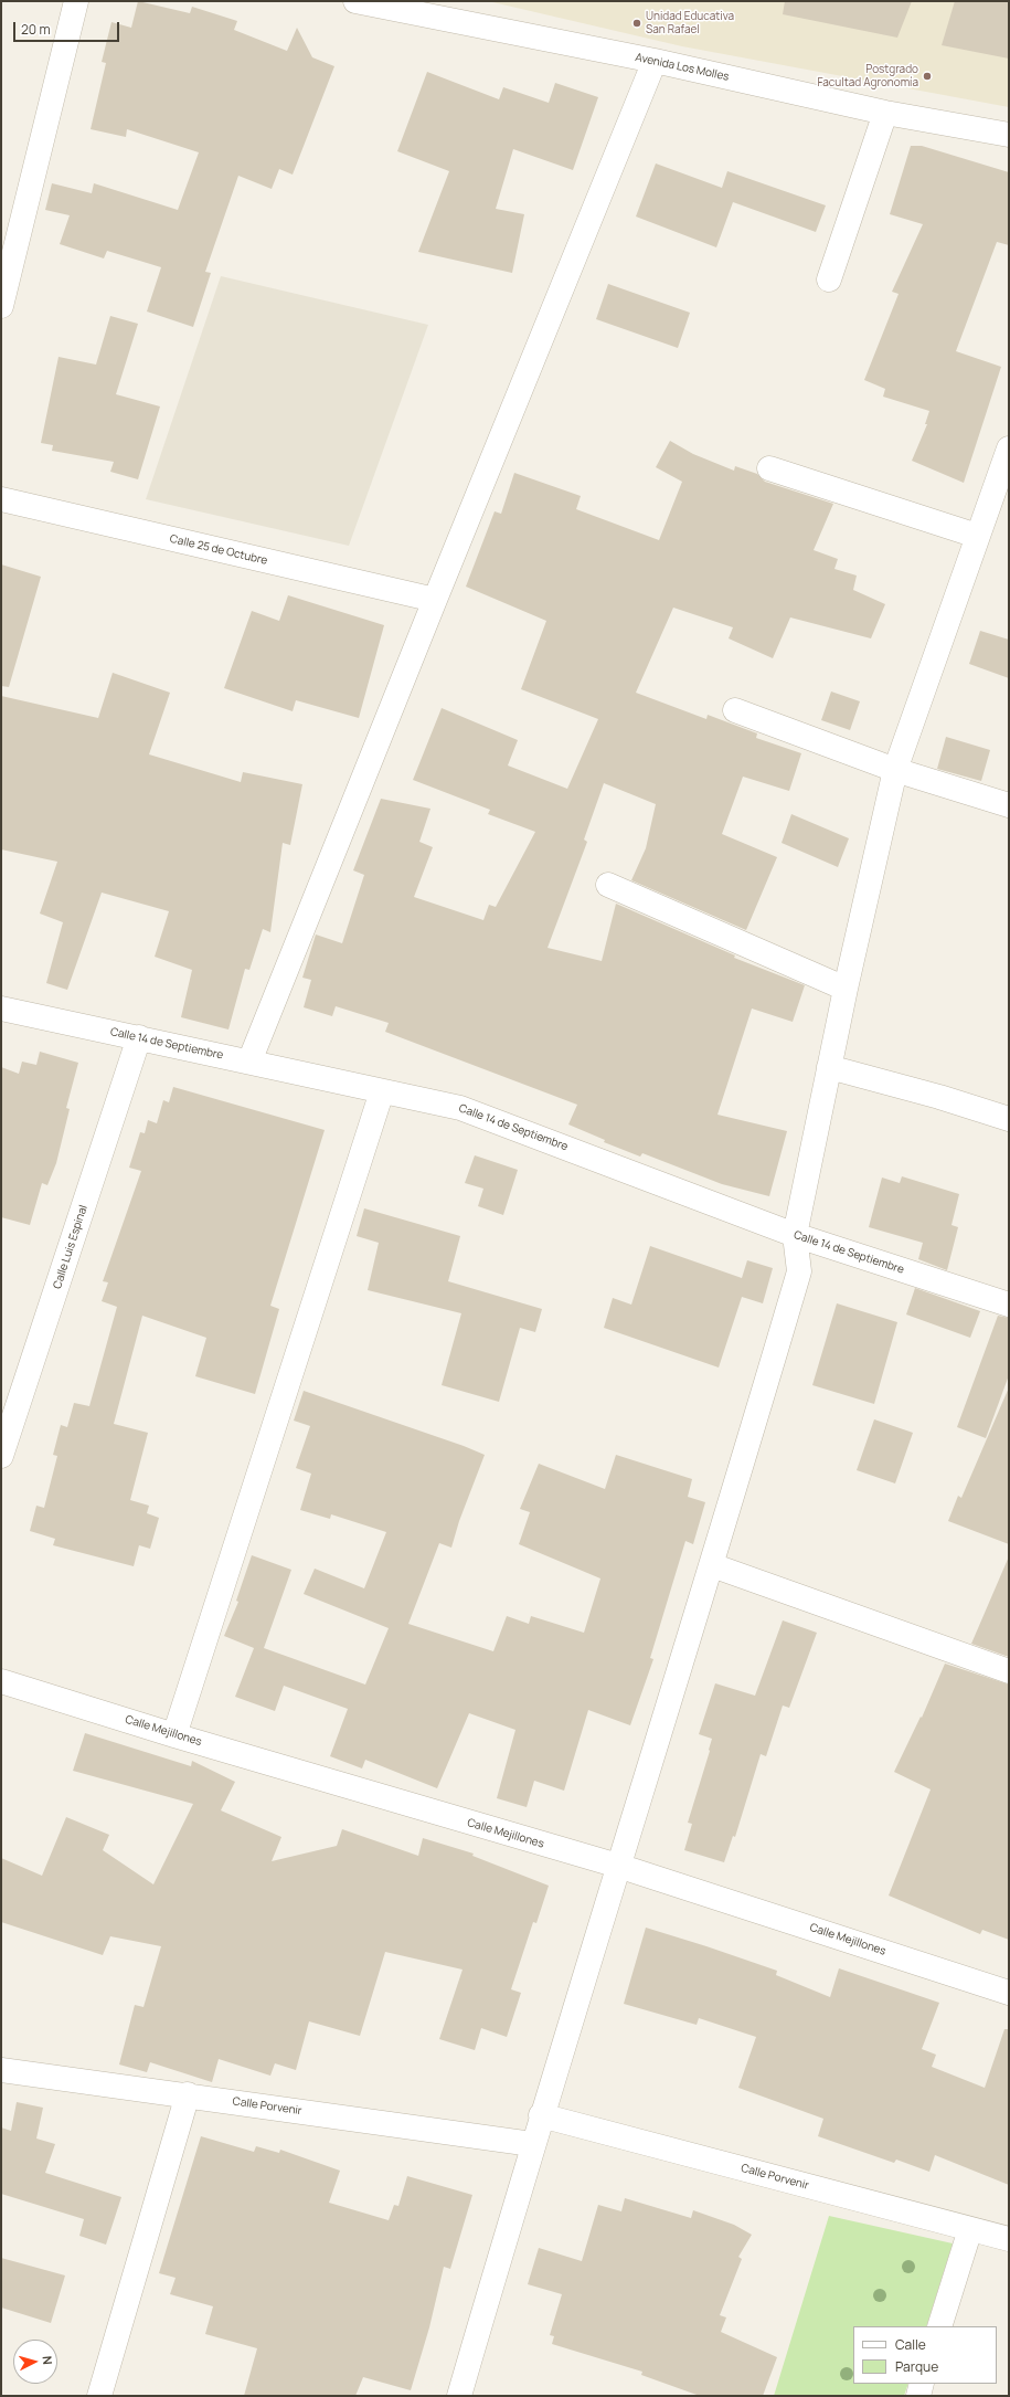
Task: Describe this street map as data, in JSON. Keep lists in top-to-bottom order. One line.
{"streets":{"street":["Avenida Los Molles","Calle 25 de Octubre","Calle 14 de Septiembre","Calle Luis Espinal","Calle Mejillones","Calle Porvenir"]},"crossings":[["Calle 14 de Septiembre","Calle Luis Espinal"]],"places":["Unidad Educativa San Rafael","Postgrado Facultad Agronomía"],"legend":["Calle","Parque"],"scale_bar":"20 m","north":"right"}
